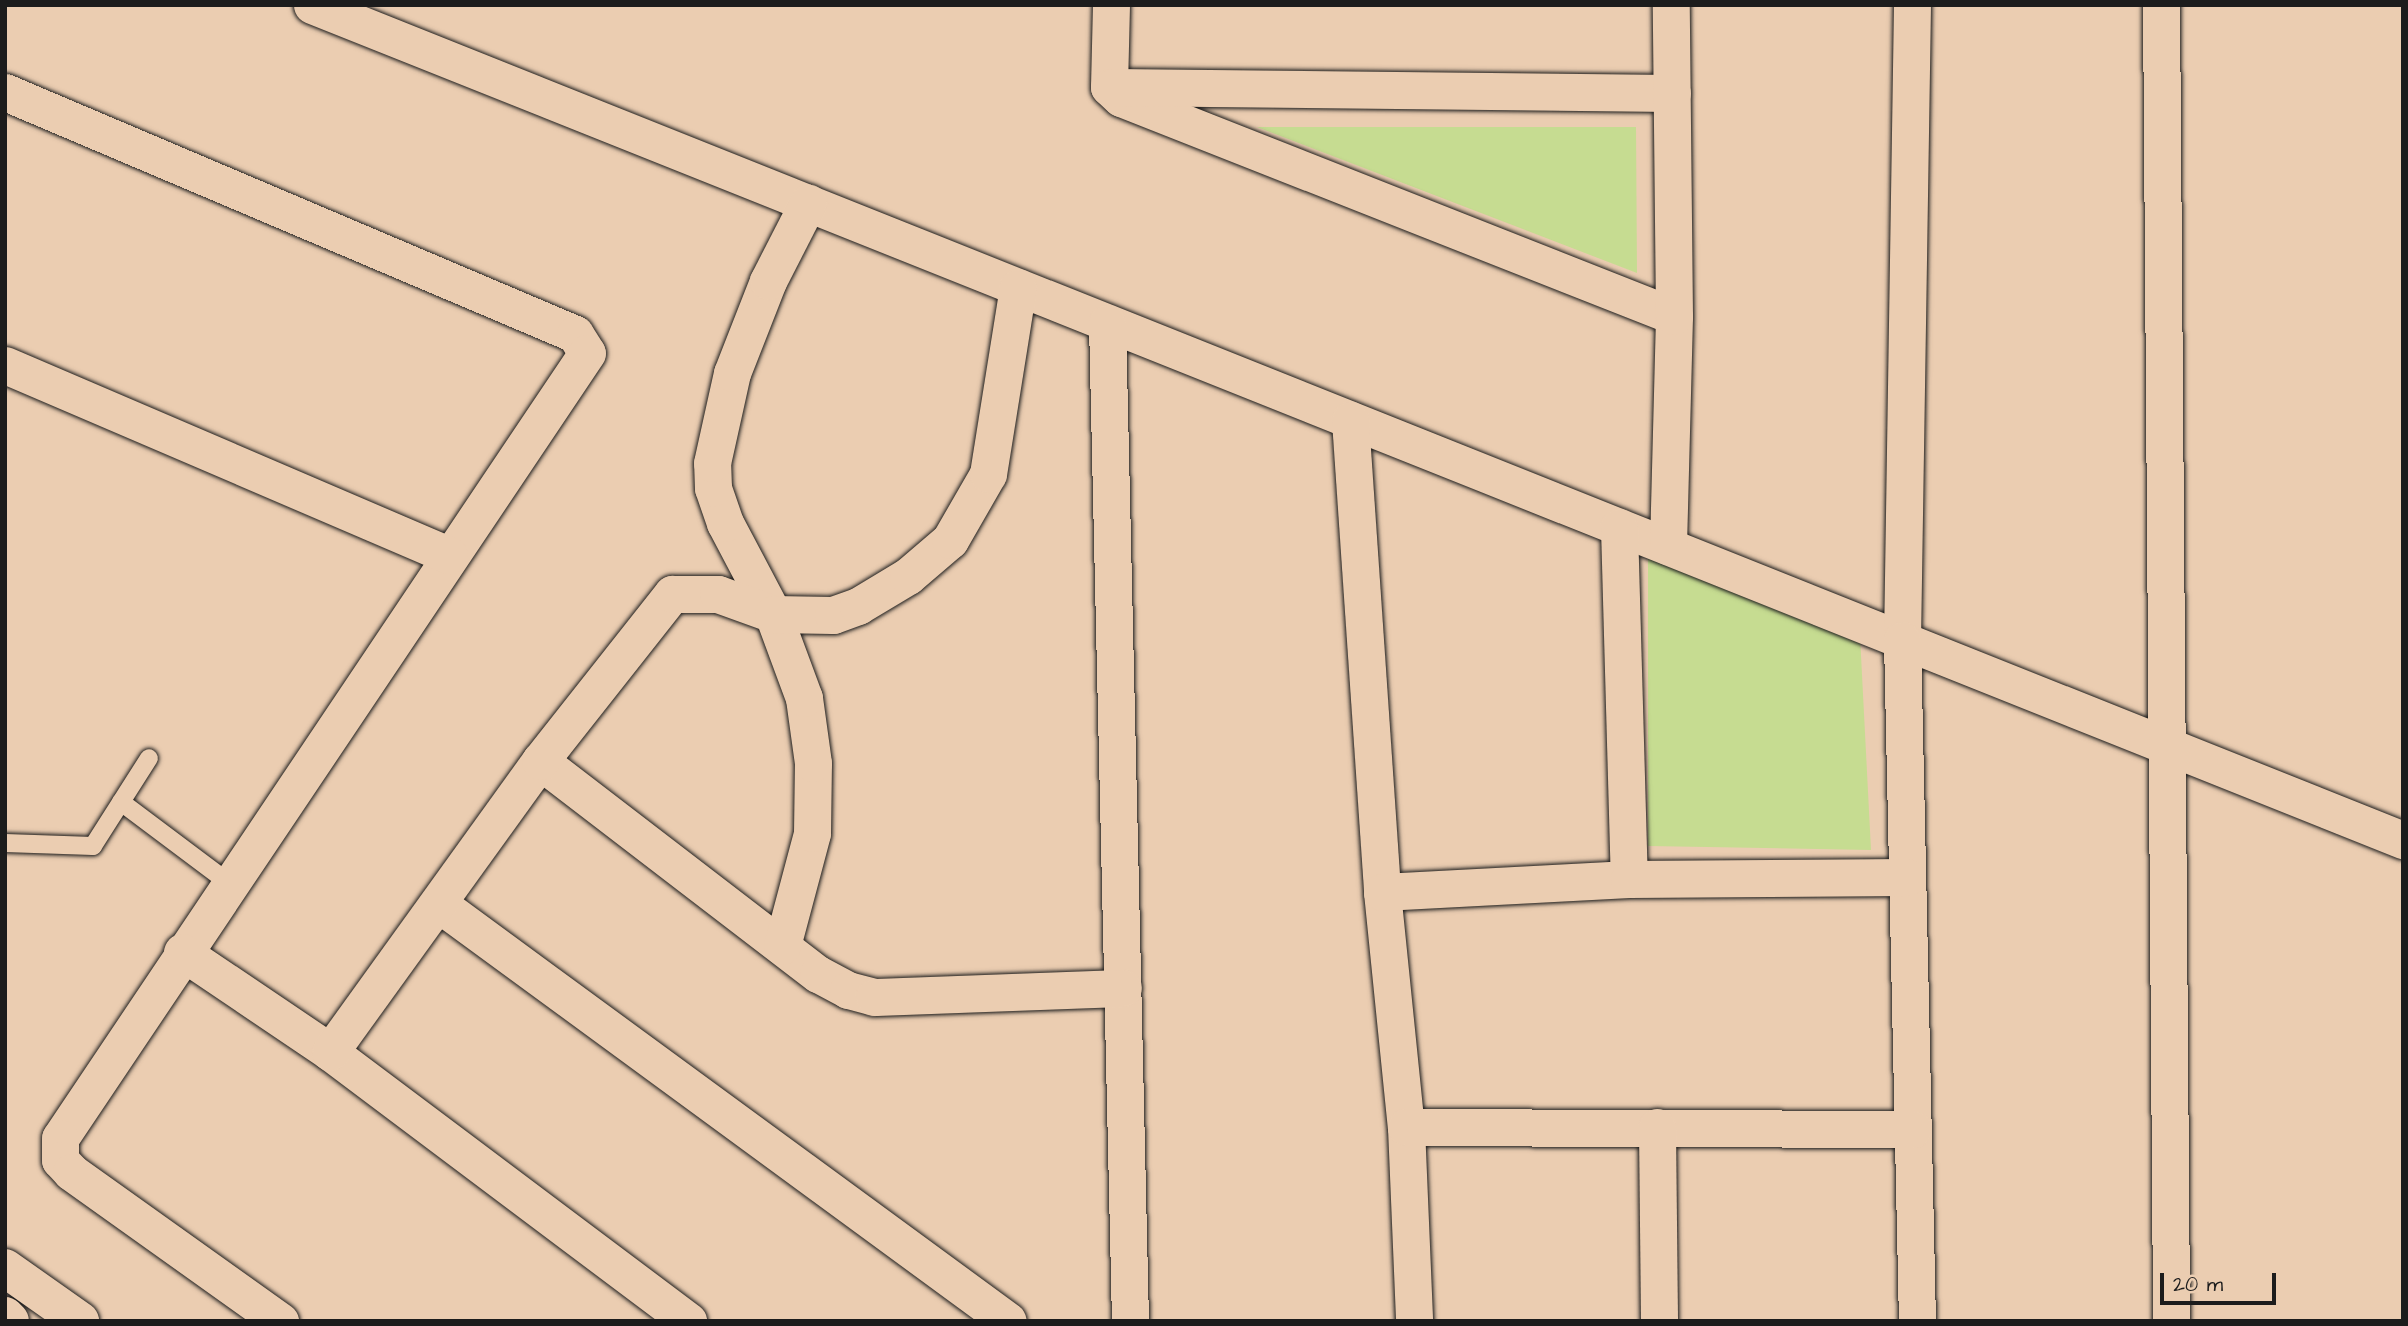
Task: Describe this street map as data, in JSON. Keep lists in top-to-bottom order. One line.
{"scale_bar":"20 m"}
